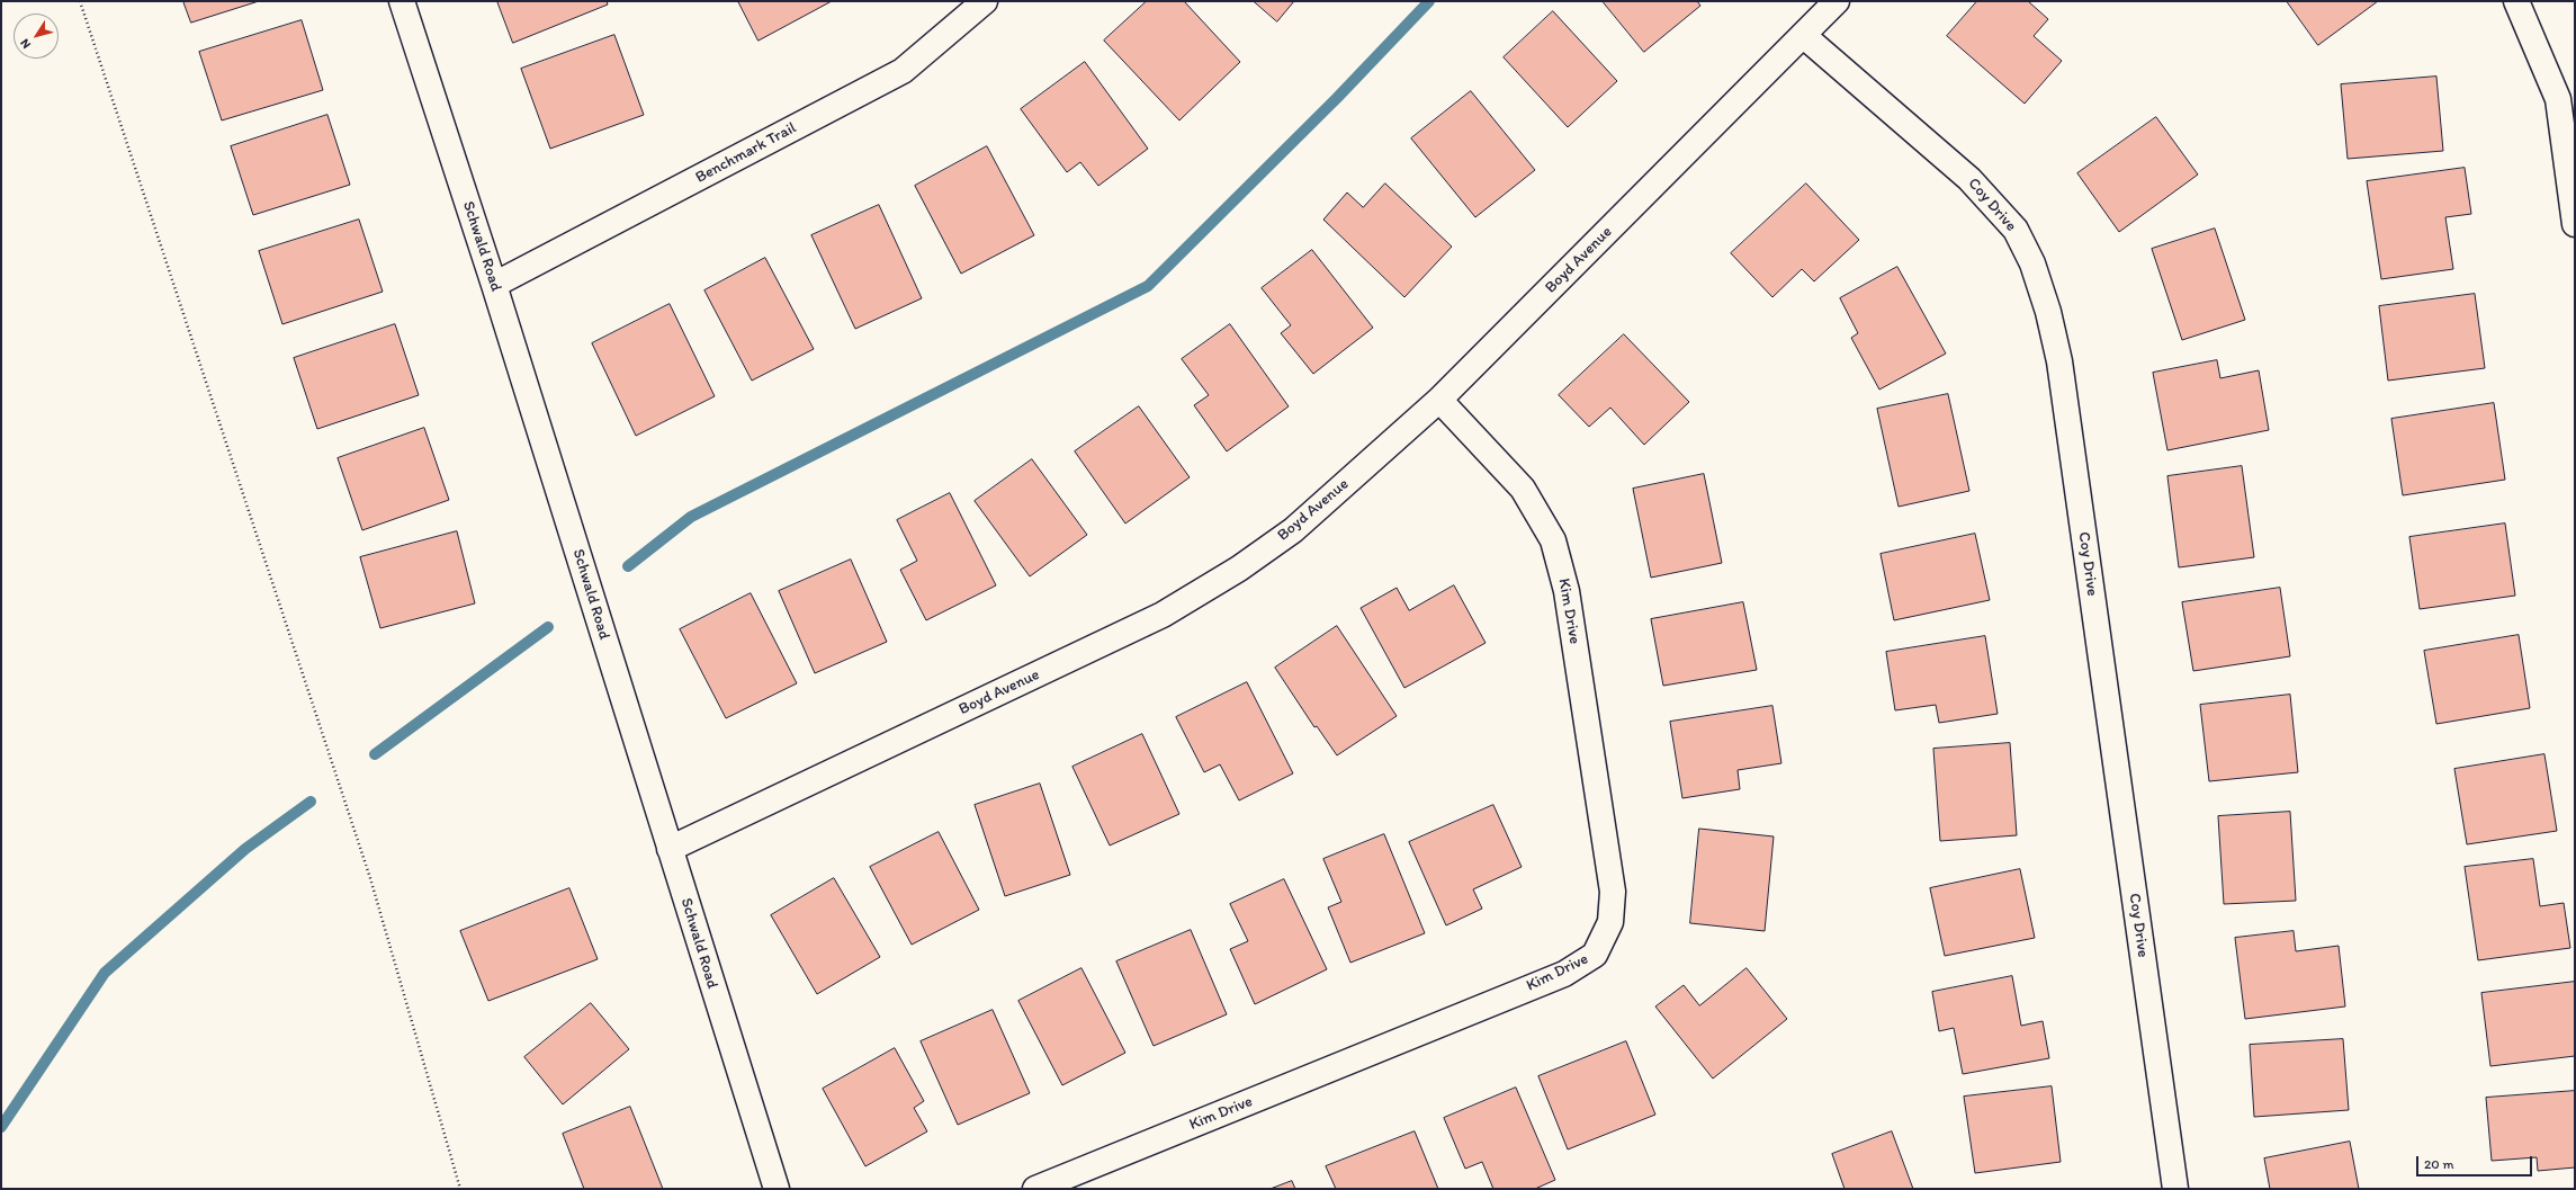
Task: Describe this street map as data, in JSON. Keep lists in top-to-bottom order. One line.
{"streets":{"street":["Benchmark Trail","Coy Drive","Schwald Road","Boyd Avenue","Kim Drive"]},"crossings":[["Benchmark Trail","Schwald Road"],["Coy Drive","Boyd Avenue"],["Schwald Road","Boyd Avenue"],["Boyd Avenue","Kim Drive"]],"scale_bar":"20 m","north":"bottom left"}
